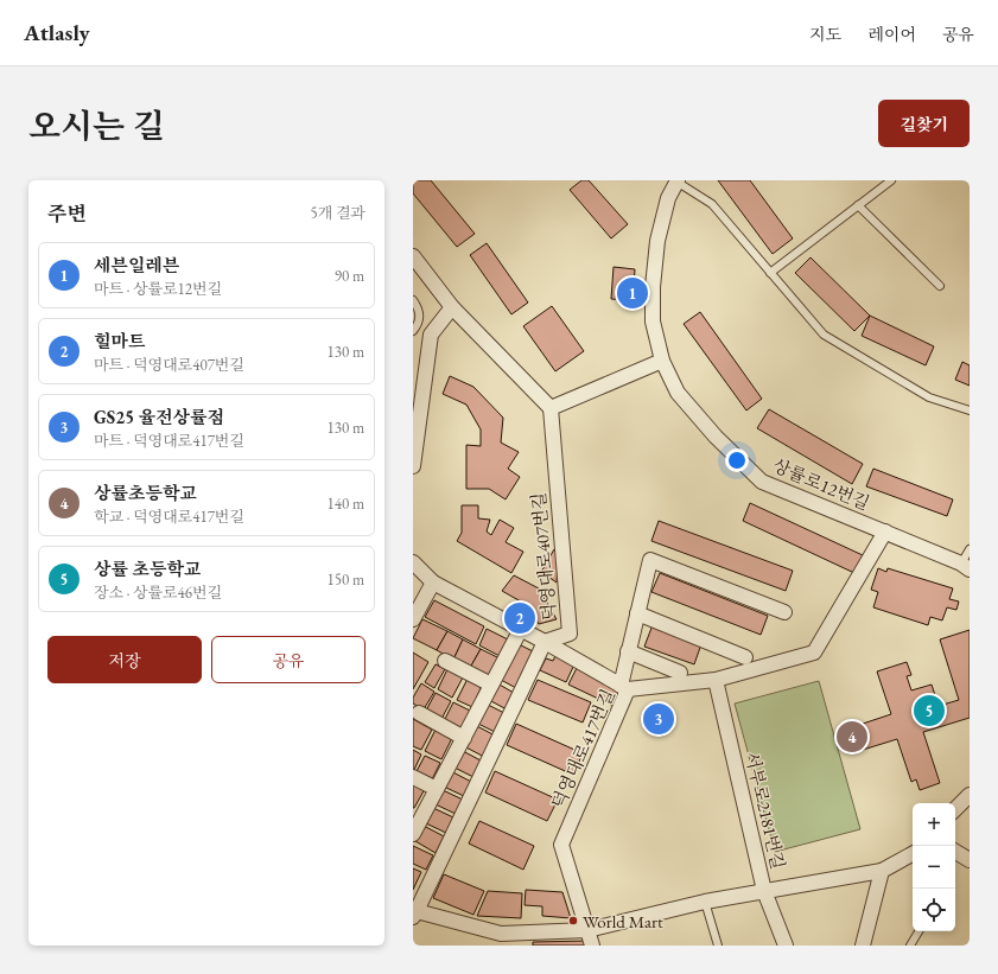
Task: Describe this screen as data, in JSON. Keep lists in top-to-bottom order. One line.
{"streets":{"street":["상률로12번길","덕영대로407번길","덕영대로417번길","서부로2181번길"]},"crossings":[["상률로12번길","덕영대로417번길"],["덕영대로417번길","서부로2181번길"]],"places":["World Mart"],"page":{"header":"Atlasly","nav":["지도","레이어","공유"],"title":"오시는 길","buttons":["길찾기",["저장","공유"]],"heading":["주변","5개 결과"],"list":[{"mark":"1","name":"세븐일레븐","note":"마트 · 상률로12번길","value":"90 m"},{"mark":"2","name":"힐마트","note":"마트 · 덕영대로407번길","value":"130 m"},{"mark":"3","name":"GS25 율전상률점","note":"마트 · 덕영대로417번길","value":"130 m"},{"mark":"4","name":"상률초등학교","note":"학교 · 덕영대로417번길","value":"140 m"},{"mark":"5","name":"상률 초등학교","note":"장소 · 상률로46번길","value":"150 m"}],"pins":["1","2","5","3","4"],"map_buttons":["+","−"]}}
